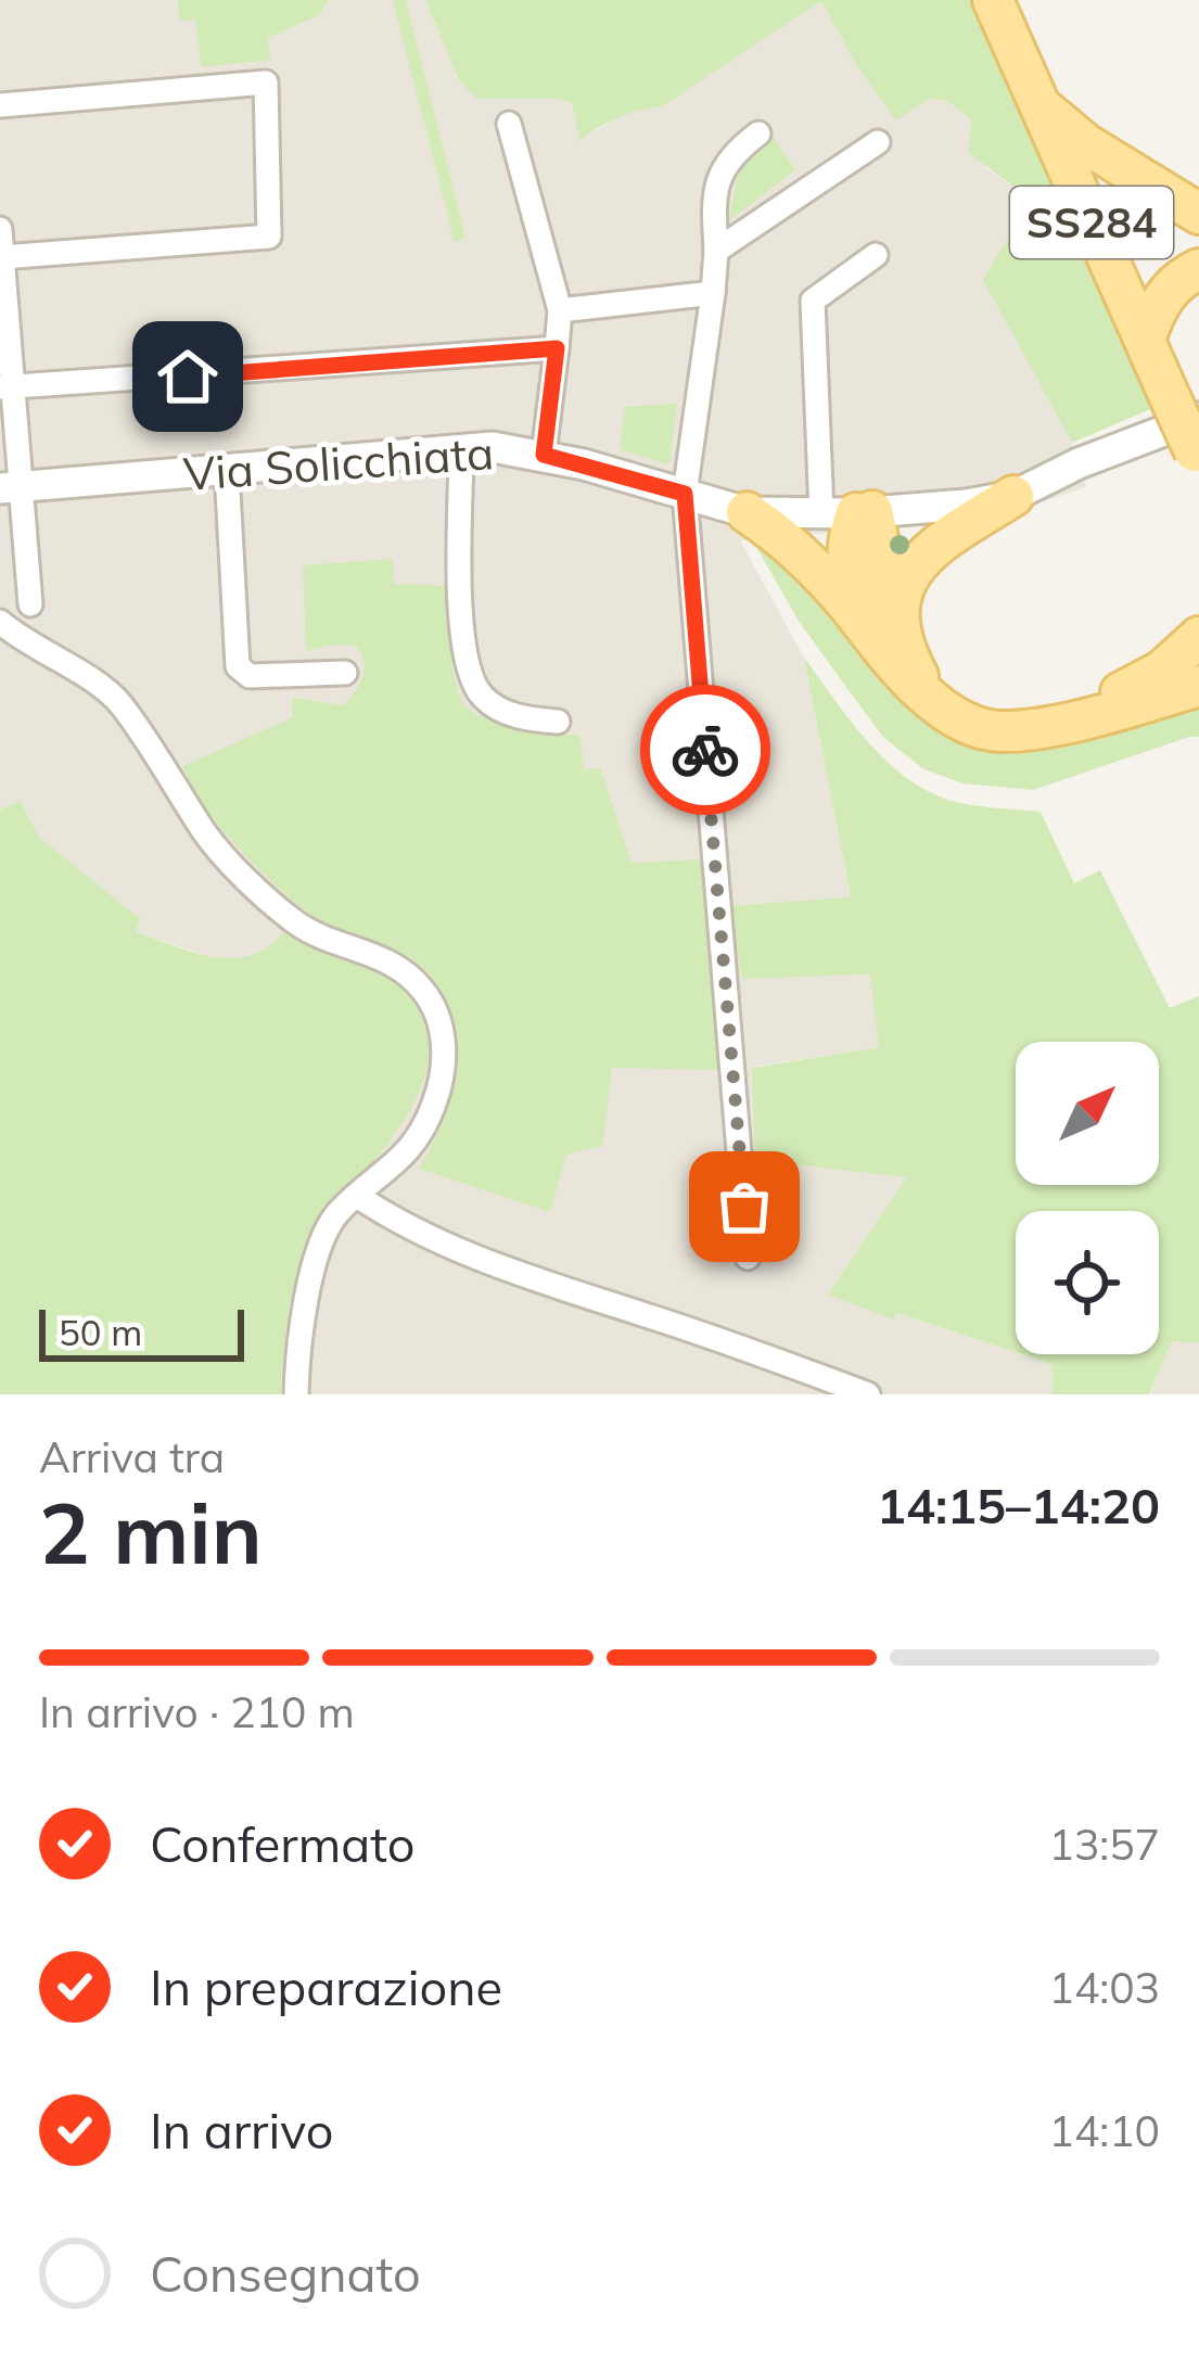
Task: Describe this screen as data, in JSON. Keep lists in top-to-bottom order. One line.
{"streets":{"main road":["SS284"],"street":["Via Solicchiata"]},"scale_bar":"50 m","north":"top right","page":{"scale":"50 m","heading":["2 min","Arriva tra","14:15–14:20"],"bar":"In arrivo · 210 m","list":[["Confermato","13:57"],["In preparazione","14:03"],["In arrivo","14:10"],"Consegnato"]}}
